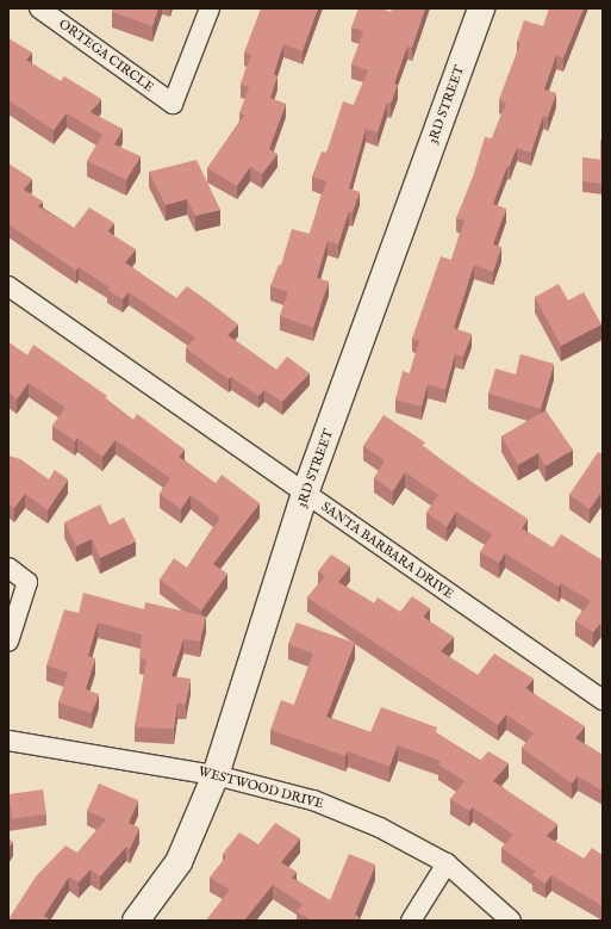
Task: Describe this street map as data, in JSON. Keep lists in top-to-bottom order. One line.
{"streets":{"street":["ORTEGA CIRCLE","3RD STREET","SANTA BARBARA DRIVE","WESTWOOD DRIVE"]},"crossings":[["3RD STREET","SANTA BARBARA DRIVE"],["3RD STREET","WESTWOOD DRIVE"]]}
